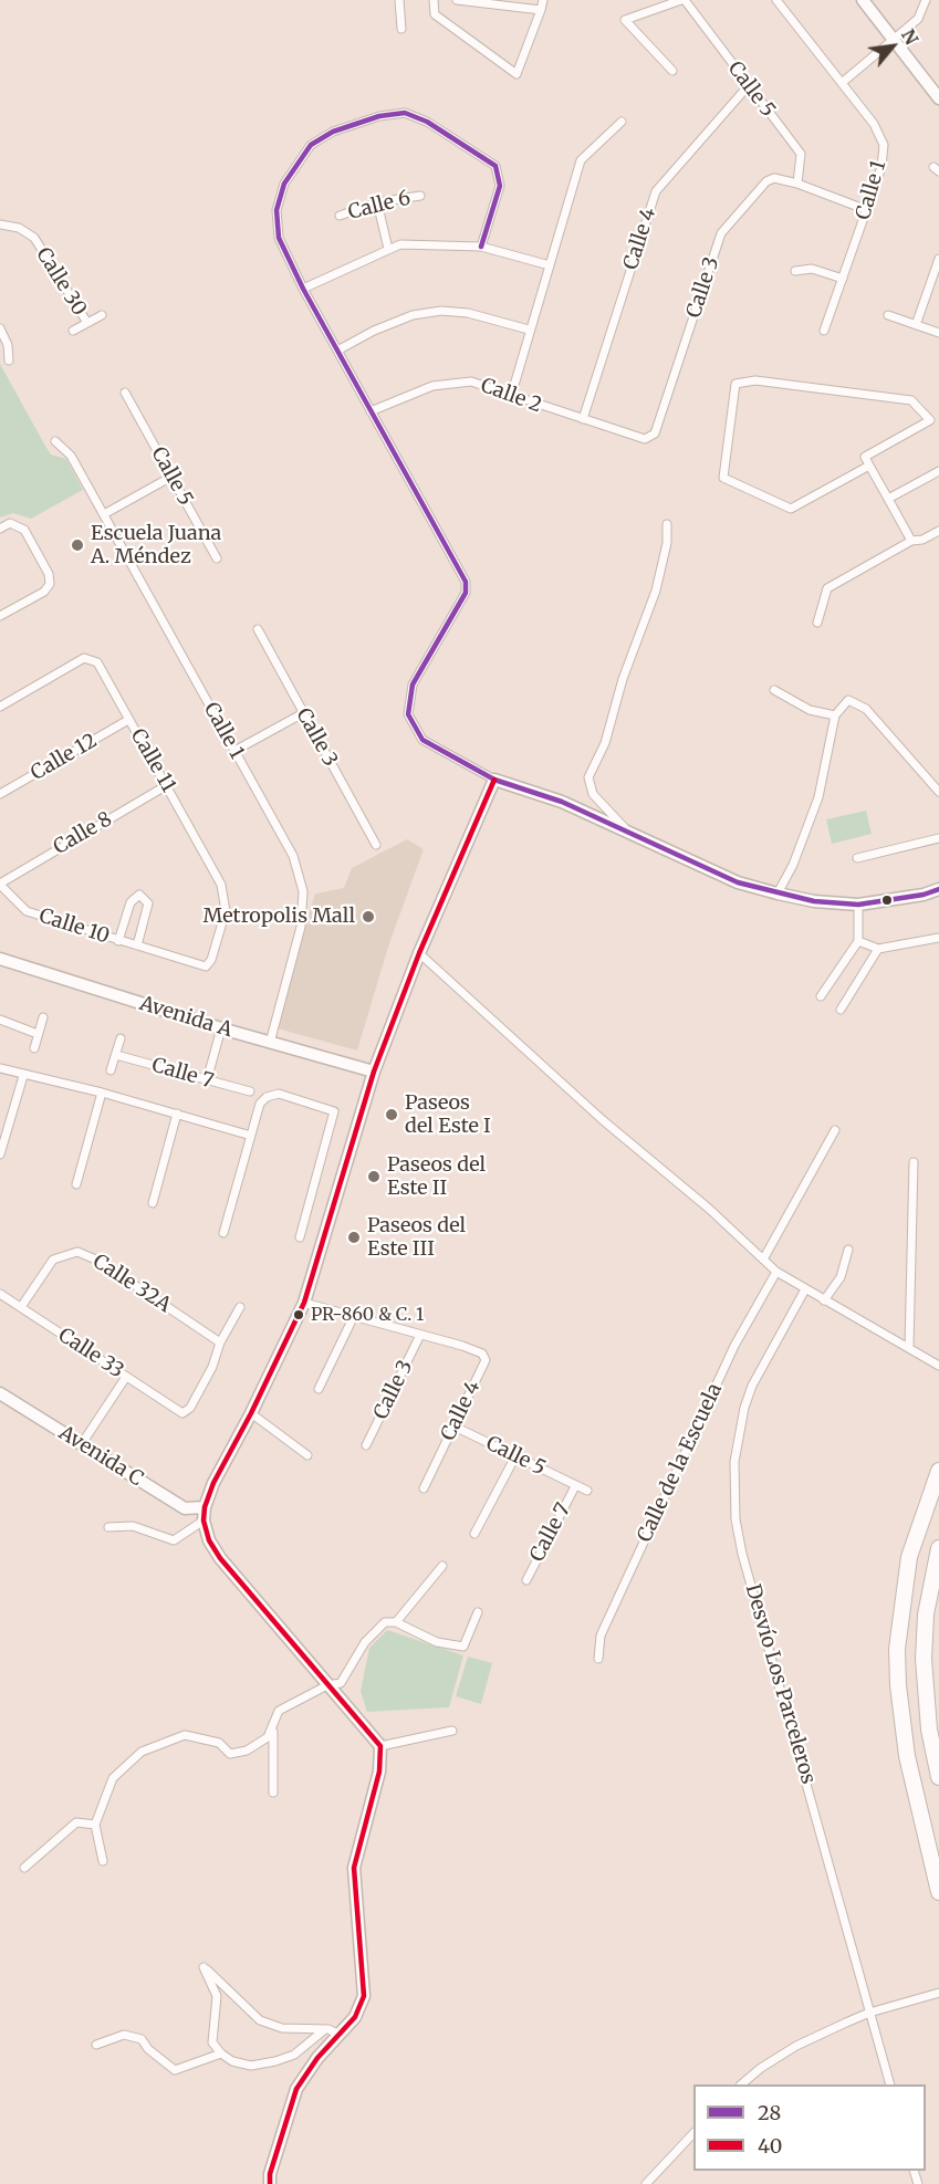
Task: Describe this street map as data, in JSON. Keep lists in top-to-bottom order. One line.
{"streets":{"street":["Calle 5","Calle 1","Calle 6","Calle 4","Calle 30","Calle 3","Calle 2","Calle 12","Calle 11","Calle 8","Calle 10","Avenida A","Calle 7","Calle 32A","Calle 33","Avenida C","Calle de la Escuela","Desvío Los Parceleros"]},"crossings":[["Calle 5","Calle 4"],["Calle 5","Calle 3"],["Calle 5","Calle 7"],["Calle 1","Avenida A"],["Calle 4","Calle 3"],["Calle 4","Calle 2"],["Calle 3","Calle 2"],["Calle 12","Calle 11"],["Calle 11","Calle 8"],["Calle 11","Calle 10"],["Calle 8","Calle 10"],["Calle 32A","Calle 33"]],"places":["Escuela Juana A. Méndez","Metropolis Mall","Paseos del Este I","Paseos del Este II","Paseos del Este III","PR-860 & C. 1"],"lines":["transit line 28","transit line 40"],"legend":["28","40"],"north":"top right"}
